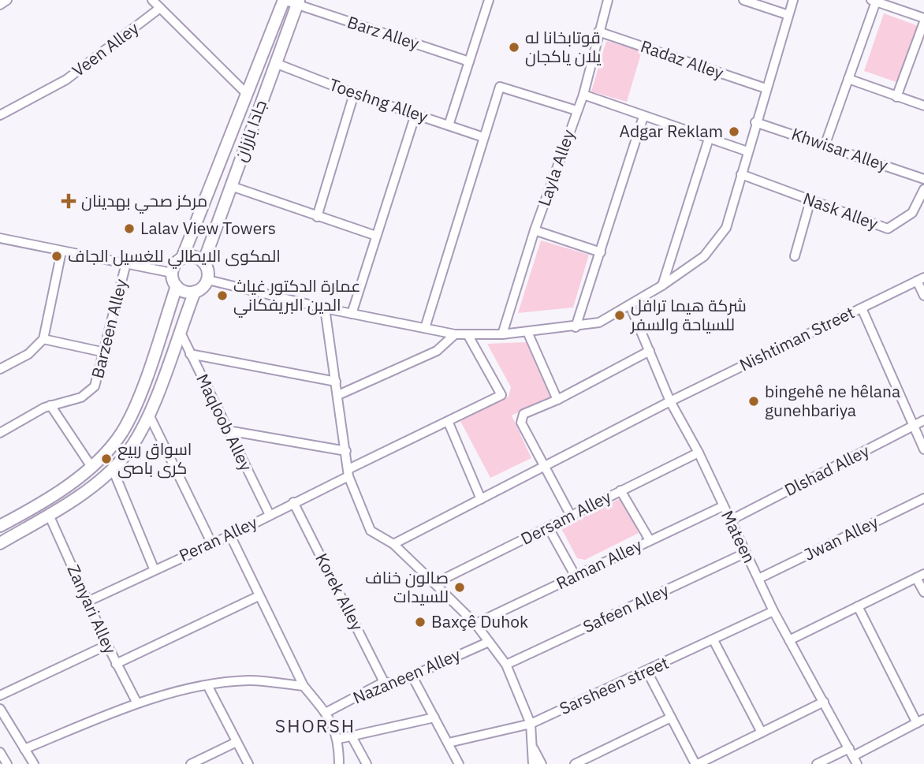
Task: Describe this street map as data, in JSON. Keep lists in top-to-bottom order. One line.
{"streets":{"main road":["جادا بارزان"],"street":["Barz Alley","Veen Alley","Radaz Alley","Toeshng Alley","Khwisar Alley","Layla Alley","Nask Alley","Barzeen Alley","Nishtiman Street","Maqloob Alley","Dlshad Alley","Dersam Alley","Mateen","Jwan Alley","Peran Alley","Raman Alley","Korek Alley","Safeen Alley","Zanyari Alley","Nazaneen Alley","Sarsheen street"]},"crossings":[["Barz Alley","جادا بارزان"],["Radaz Alley","Layla Alley"],["Toeshng Alley","جادا بارزان"],["Nishtiman Street","Mateen"],["Maqloob Alley","Peran Alley"],["Dlshad Alley","Mateen"],["Dersam Alley","Mateen"],["Mateen","Jwan Alley"],["Mateen","Raman Alley"],["Mateen","Safeen Alley"],["Mateen","Sarsheen street"],["Peran Alley","Korek Alley"],["Peran Alley","Zanyari Alley"],["Korek Alley","Nazaneen Alley"]],"districts":["SHORSH"],"places":{"other":["قوتابخانا له يلان ياكجان","Adgar Reklam","Lalav View Towers","المكوى الايطالي للغسيل الجاف","عمارة الدكتور غياث الدين البريفكاني","شركة هيما ترافل للسياحة والسفر","bingehê ne hêlana gunehbariya","اسواق ربيع كرى باصى","صالون خناف للسيدات","Baxçê Duhok"],"health":["مركز صحي بهدينان"]}}
